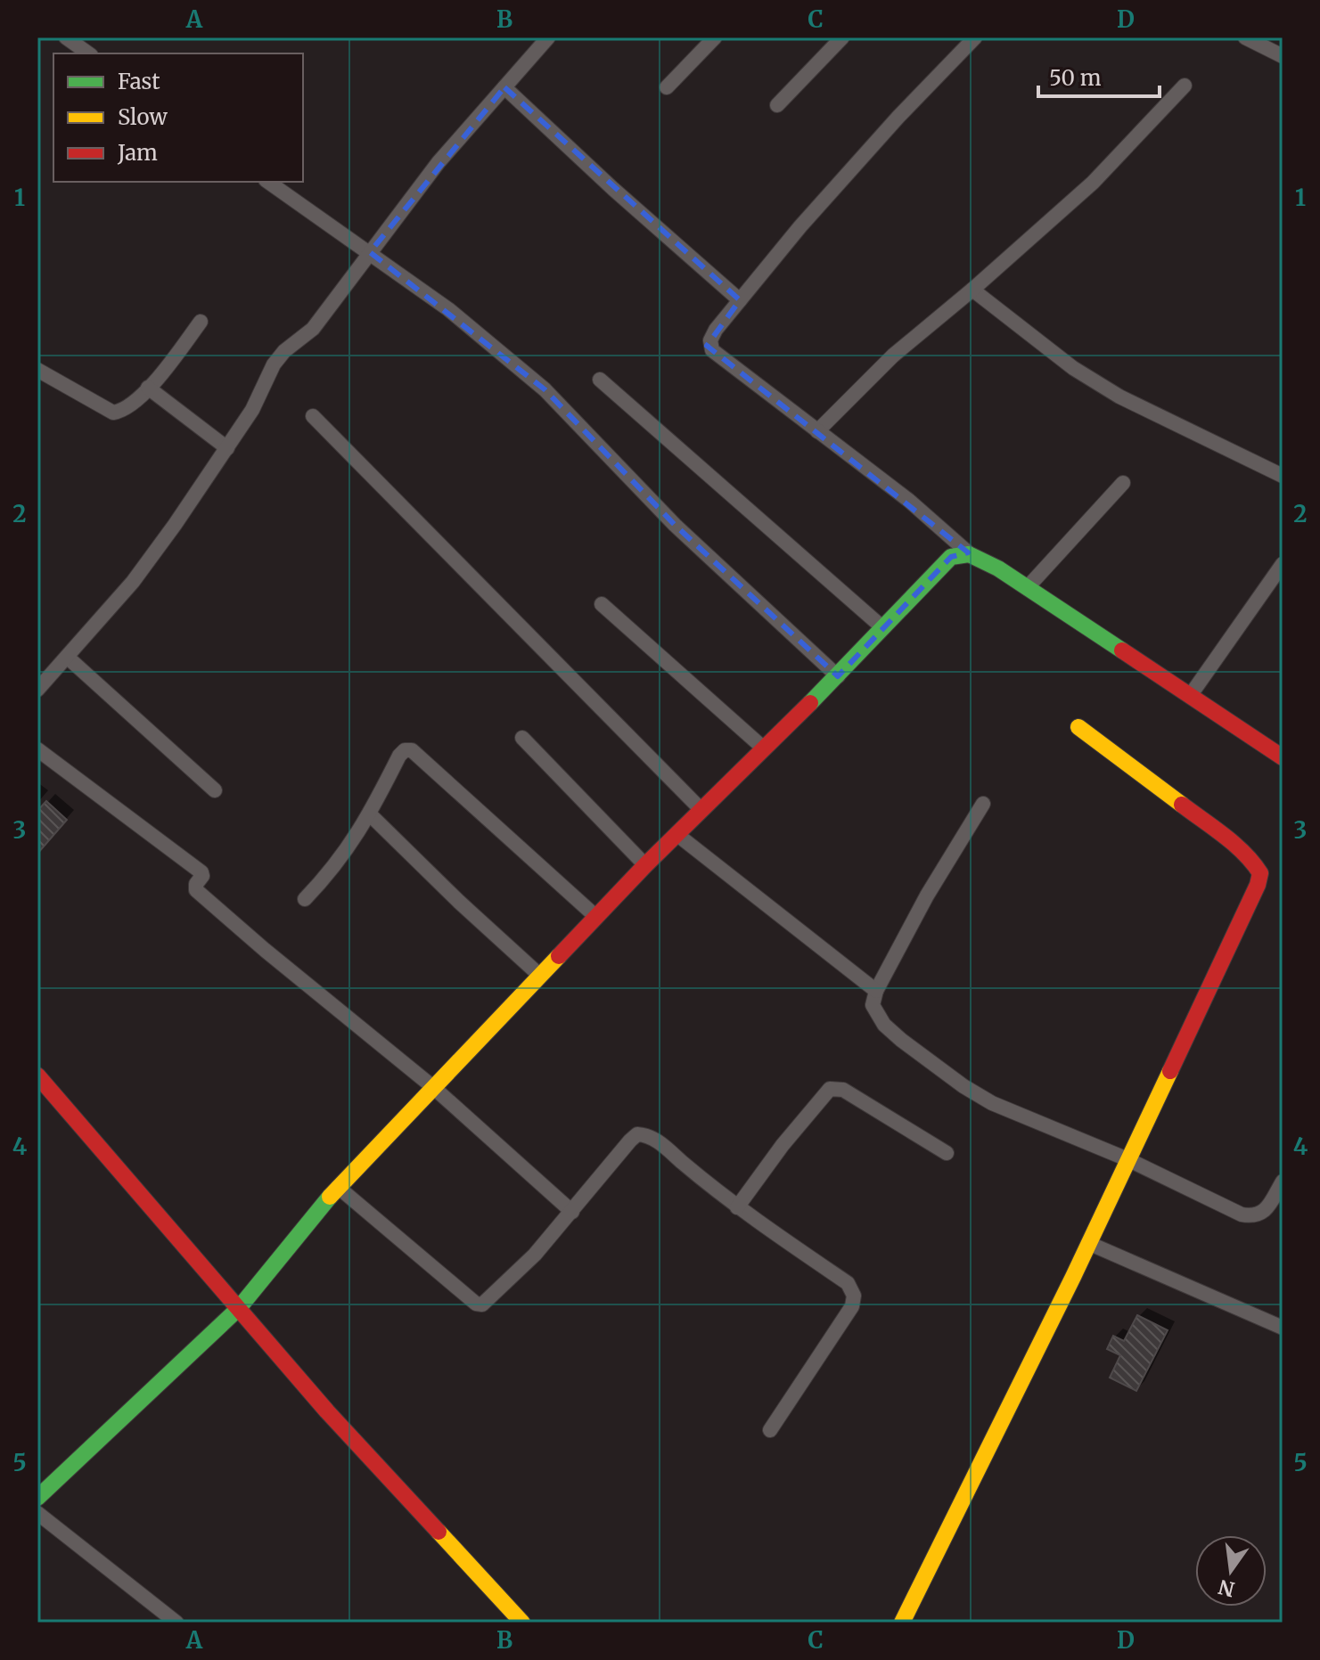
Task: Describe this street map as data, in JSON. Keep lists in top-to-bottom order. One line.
{"legend":["Fast","Slow","Jam"],"scale_bar":"50 m","north":"bottom","grid":{"columns":["A","B","C","D"],"rows":["1","2","3","4","5"]}}
